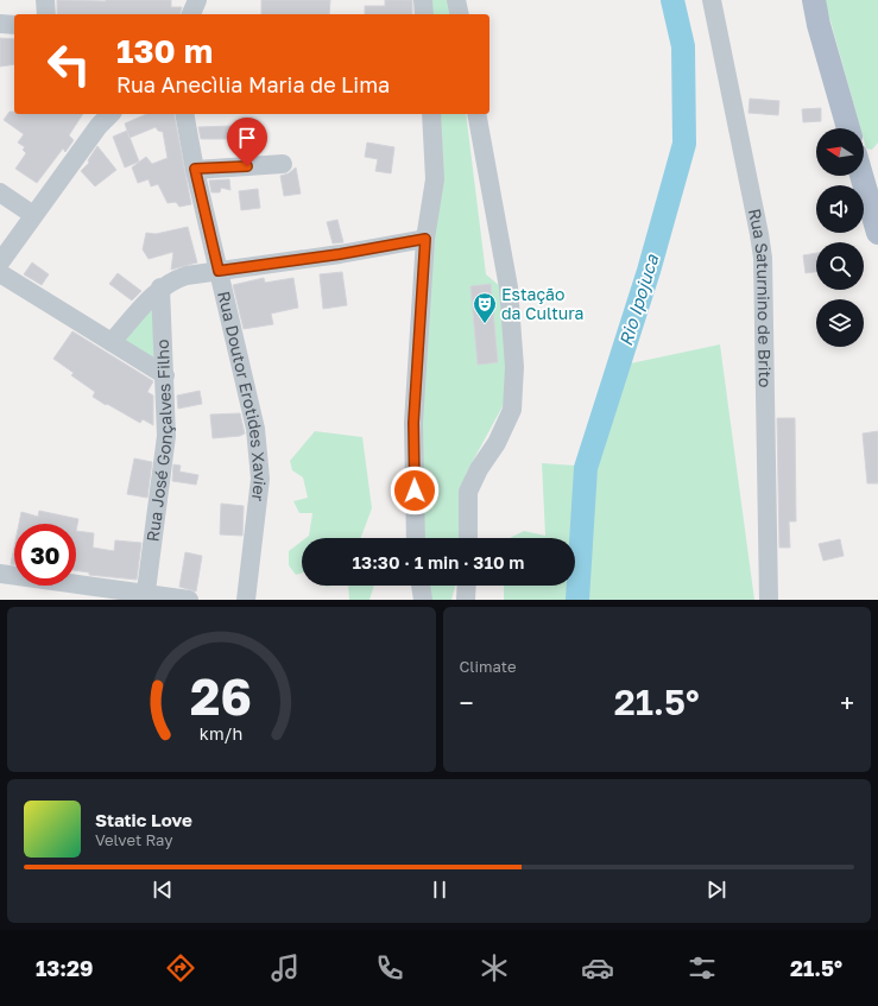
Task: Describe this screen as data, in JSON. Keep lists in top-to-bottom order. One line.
{"streets":{"street":["Rua Saturnino de Brito","Rua Doutor Erotides Xavier","Rua José Gonçalves Filho"]},"water":["Rio Ipojuca"],"places":{"theatre":["Estação da Cultura"]},"north":"left","page":{"turn":["130 m","Rua Anecìlia Maria de Lima"],"limit":"30","trip":"13:30 · 1 min · 310 m","tile":"Climate","heat":["−","21.5°","+"],"song":["Static Love","Velvet Ray"],"tabs":["13:29","21.5°"],"gauge":["26","km/h"]}}
